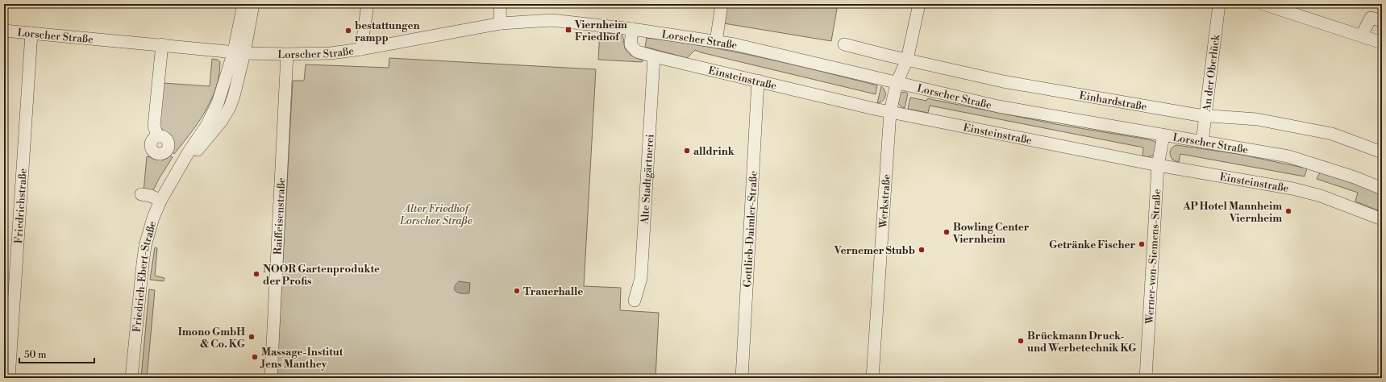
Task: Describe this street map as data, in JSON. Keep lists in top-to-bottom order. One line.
{"streets":{"street":["Lorscher Straße","An der Oberlück","Einsteinstraße","Einhardstraße","Alte Stadtgärtnerei","Werkstraße","Friedrichstraße","Raiffeisenstraße","Gottlieb-Daimler-Straße","Werner-von-Siemens-Straße","Friedrich-Ebert-Straße"]},"crossings":[["Lorscher Straße","An der Oberlück"],["Lorscher Straße","Einsteinstraße"],["Lorscher Straße","Werkstraße"],["Lorscher Straße","Friedrichstraße"],["Lorscher Straße","Raiffeisenstraße"],["Lorscher Straße","Werner-von-Siemens-Straße"],["Lorscher Straße","Friedrich-Ebert-Straße"],["An der Oberlück","Einhardstraße"],["Einsteinstraße","Alte Stadtgärtnerei"],["Einsteinstraße","Werkstraße"],["Einsteinstraße","Gottlieb-Daimler-Straße"],["Einsteinstraße","Werner-von-Siemens-Straße"],["Einhardstraße","Werkstraße"]],"parks":["Alter Friedhof Lorscher Straße"],"places":{"transit":["Viernheim Friedhof"],"other":["bestattungen rampp","alldrink","AP Hotel Mannheim Viernheim","Bowling Center Viernheim","Getränke Fischer","Vernemer Stubb","NOOR Gartenprodukte der Profis","Trauerhalle","Imono GmbH & Co. KG","Brückmann Druck- und Werbetechnik KG","Massage-Institut Jens Manthey"]},"scale_bar":"50 m"}
